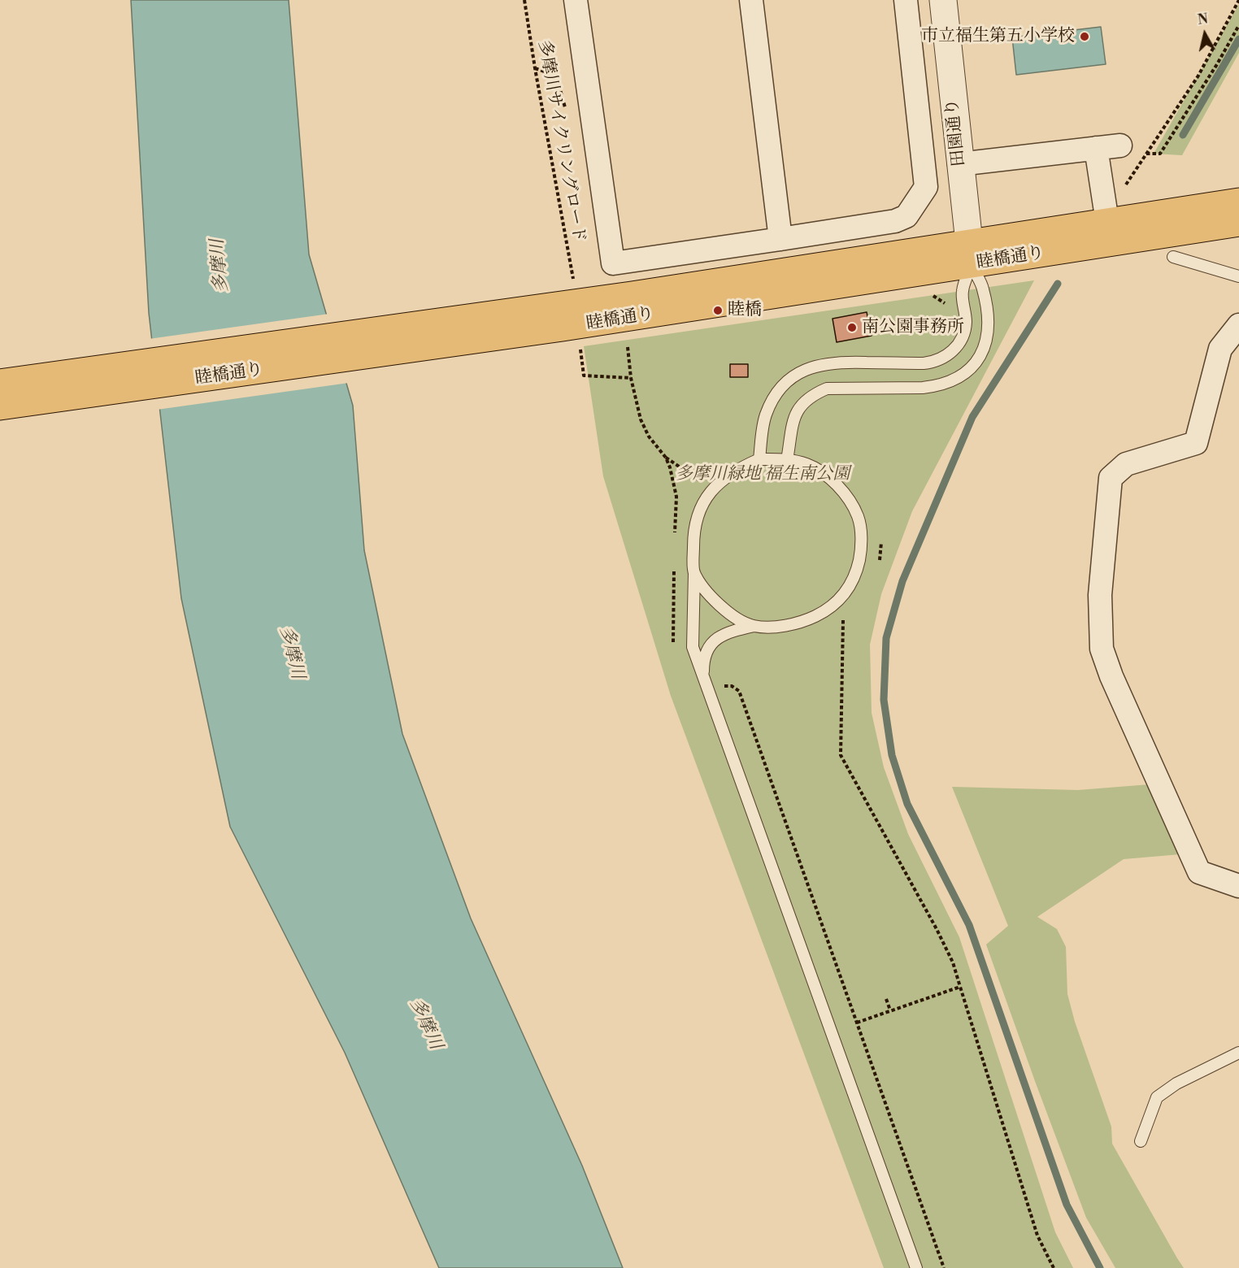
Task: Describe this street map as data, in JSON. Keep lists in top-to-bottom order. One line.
{"streets":{"main road":["睦橋通り"],"street":["田園通り"],"path":["多摩川サイクリングロード"]},"crossings":[["田園通り","睦橋通り"]],"water":["多摩川"],"parks":["多摩川緑地 福生南公園"],"places":["市立福生第五小学校","睦橋","南公園事務所"],"north":"top"}
